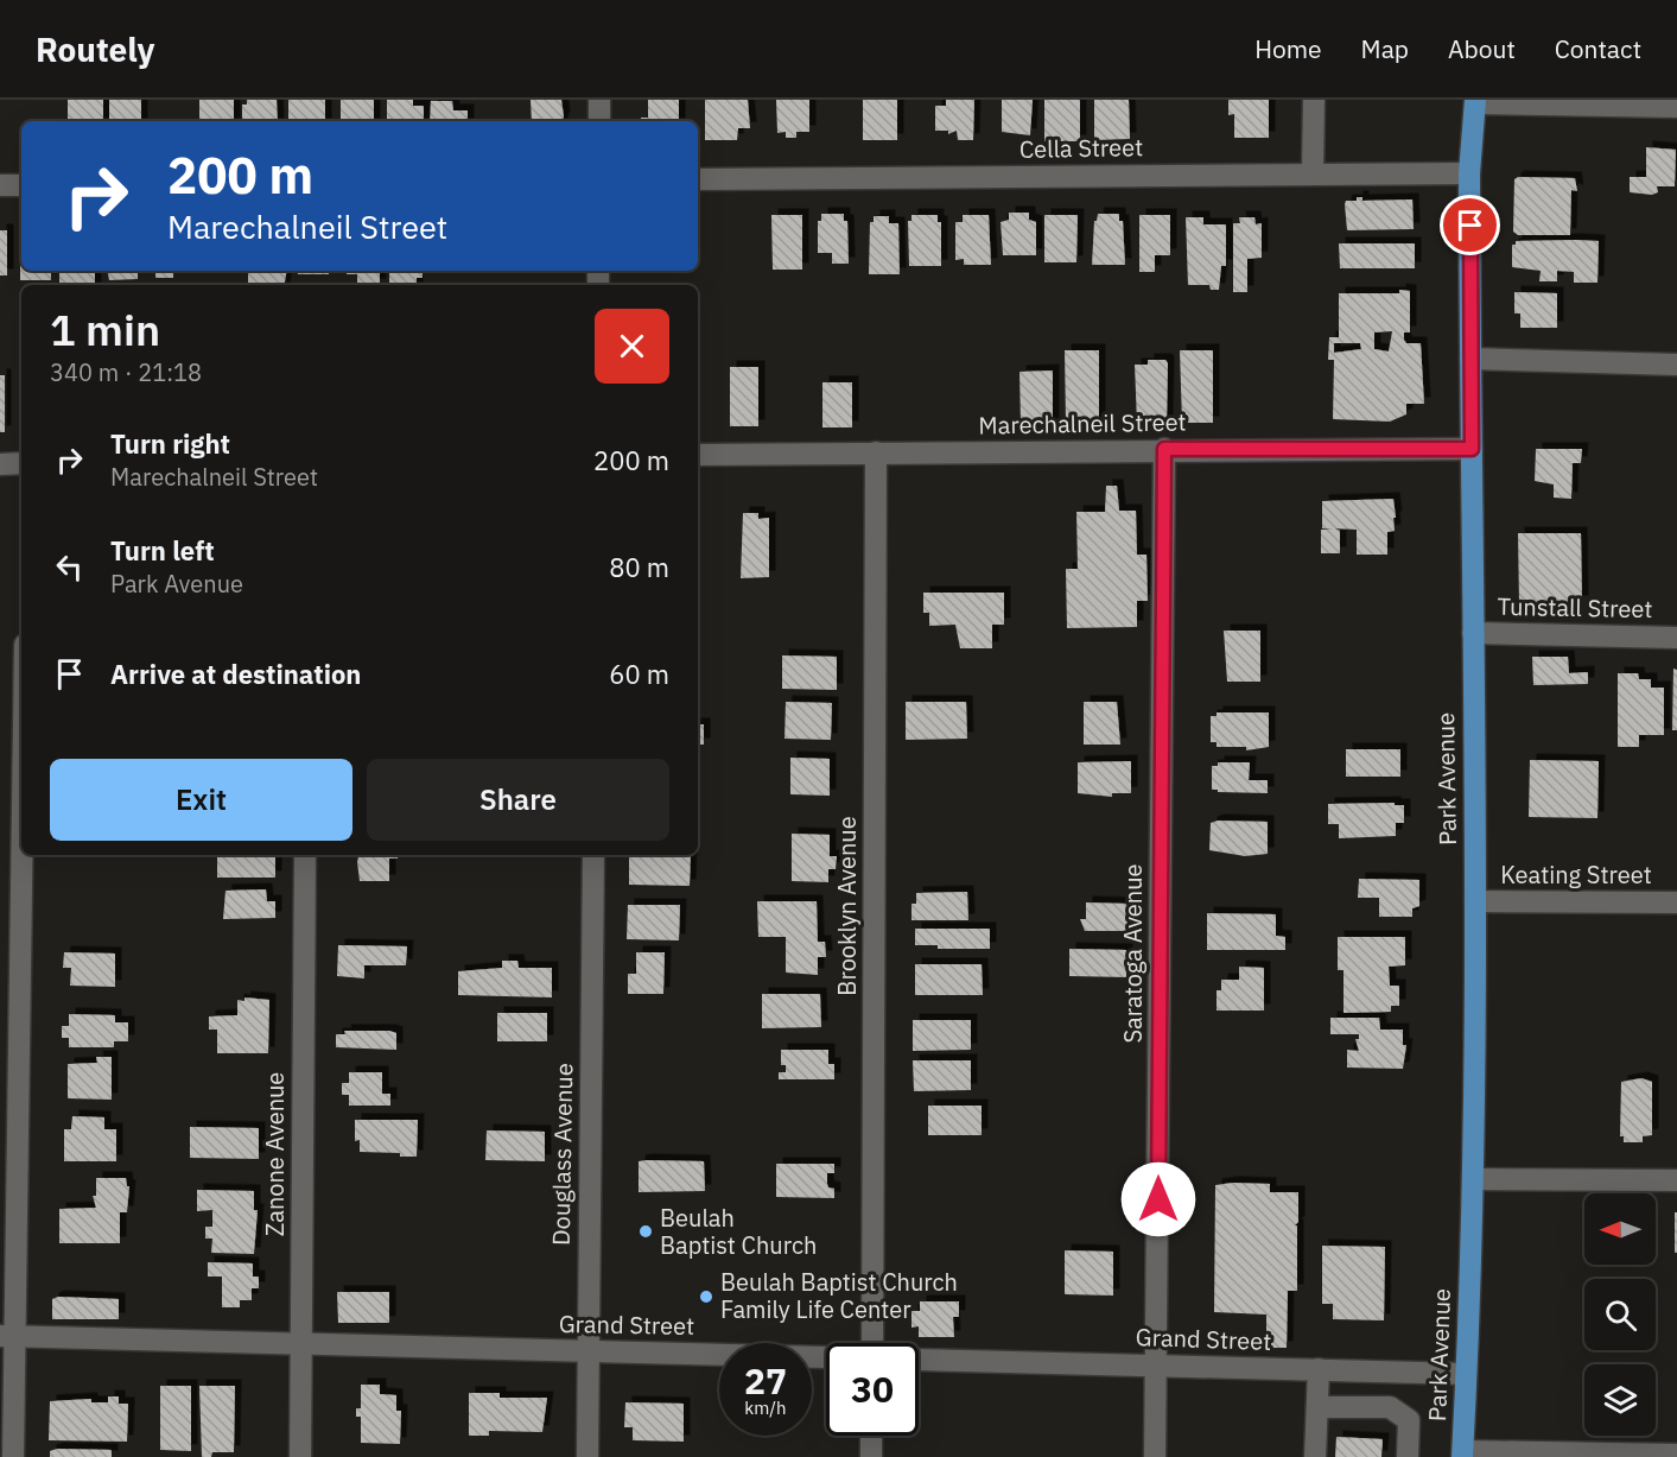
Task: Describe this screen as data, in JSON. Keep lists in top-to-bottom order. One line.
{"streets":{"main road":["Park Avenue"],"street":["Cella Street","Marechalneil Street","Tunstall Street","Keating Street","Brooklyn Avenue","Saratoga Avenue","Zanone Avenue","Douglass Avenue","Grand Street"]},"crossings":[["Cella Street","Park Avenue"],["Marechalneil Street","Park Avenue"],["Marechalneil Street","Brooklyn Avenue"],["Marechalneil Street","Saratoga Avenue"],["Tunstall Street","Park Avenue"],["Park Avenue","Keating Street"],["Park Avenue","Grand Street"],["Saratoga Avenue","Grand Street"],["Zanone Avenue","Grand Street"],["Douglass Avenue","Grand Street"]],"places":["Beulah Baptist Church","Beulah Baptist Church Family Life Center"],"north":"left","page":{"header":"Routely","nav":["Home","Map","About","Contact"],"turn":["200 m","Marechalneil Street"],"heading":["1 min","340 m · 21:18"],"list":[{"name":"Turn right","note":"Marechalneil Street","value":"200 m"},{"name":"Turn left","note":"Park Avenue","value":"80 m"},{"name":"Arrive at destination","value":"60 m"}],"buttons":["Exit","Share"],"speed":"27 km/h","limit":"30"}}
